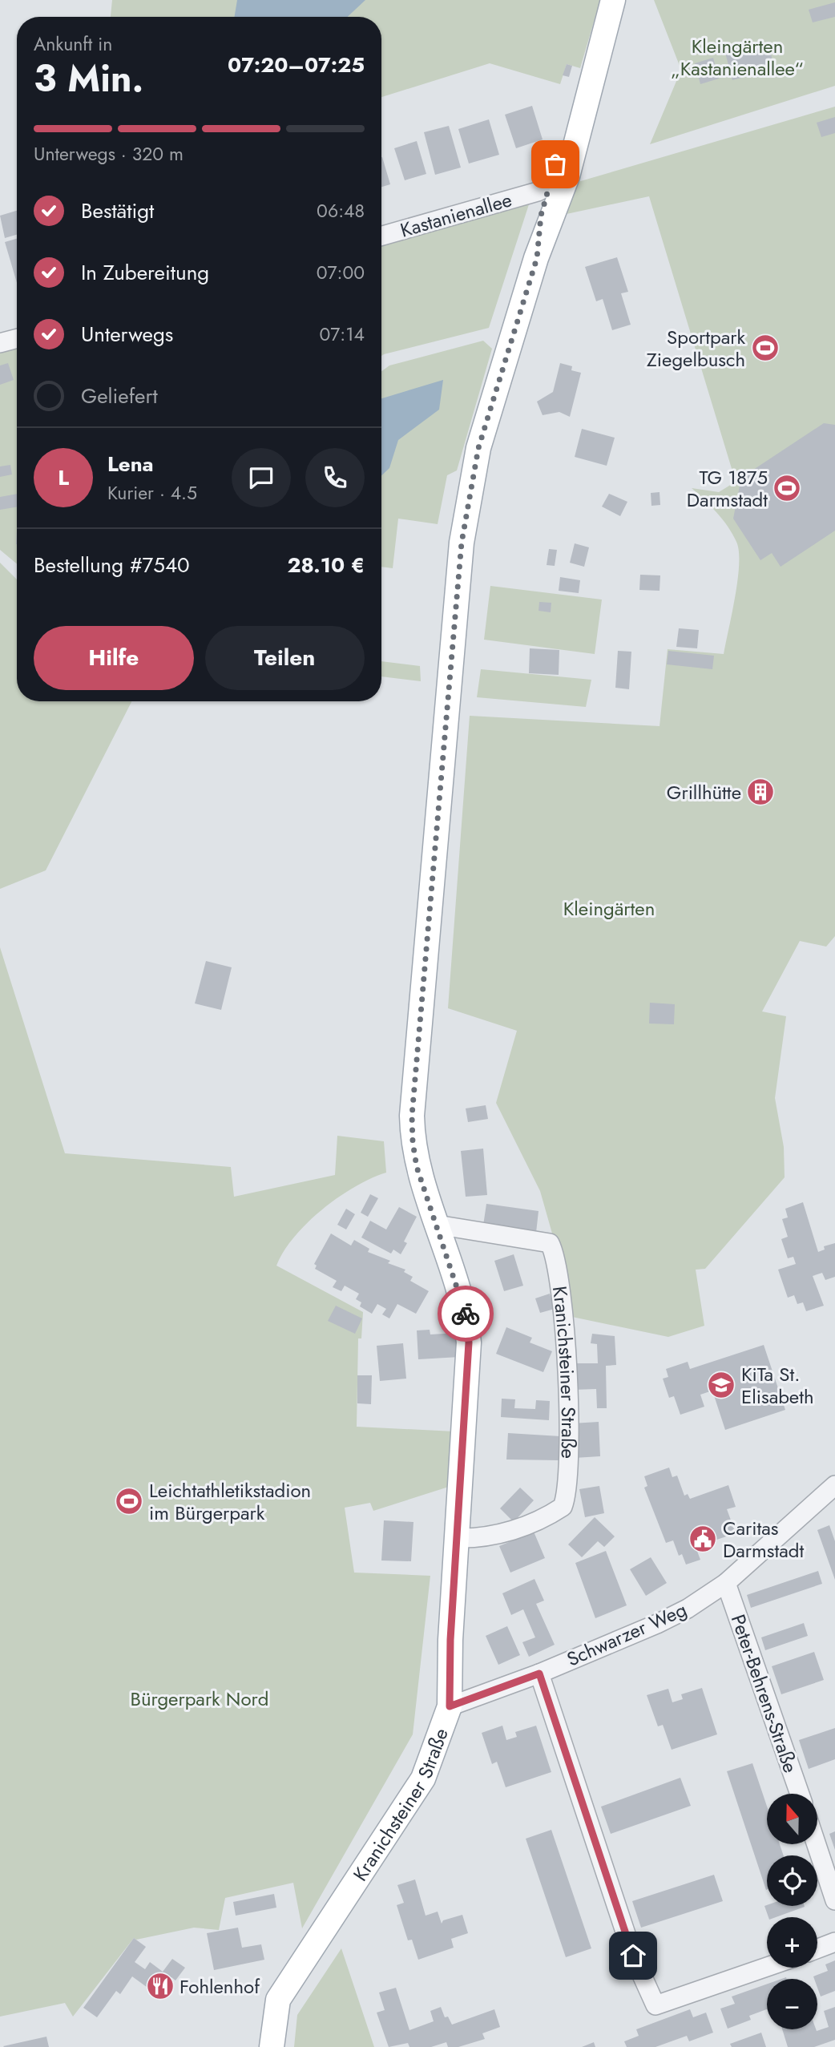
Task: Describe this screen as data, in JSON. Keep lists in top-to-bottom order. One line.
{"streets":{"main road":["Kranichsteiner Straße"],"street":["Kastanienallee","Schwarzer Weg","Peter-Behrens-Straße"]},"crossings":[["Kastanienallee","Kranichsteiner Straße"],["Kranichsteiner Straße","Schwarzer Weg"],["Schwarzer Weg","Peter-Behrens-Straße"]],"parks":["Kleingärten „Kastanienallee“","Kleingärten","Bürgerpark Nord"],"places":{"sports":["Sportpark Ziegelbusch","TG 1875 Darmstadt","Leichtathletikstadion im Bürgerpark"],"building":["Grillhütte"],"school or university":["KiTa St. Elisabeth"],"public building":["Caritas Darmstadt"],"restaurant":["Fohlenhof"]},"north":"top","page":{"heading":["3 Min.","Ankunft in","07:20–07:25"],"panel":["Lena","Kurier · 4.5","Bestellung #7540","28.10 €"],"bar":"Unterwegs · 320 m","list":[["Bestätigt","06:48"],["In Zubereitung","07:00"],["Unterwegs","07:14"],"Geliefert"],"round":"L","buttons":["Hilfe","Teilen"],"map_buttons":["+","−"]}}
